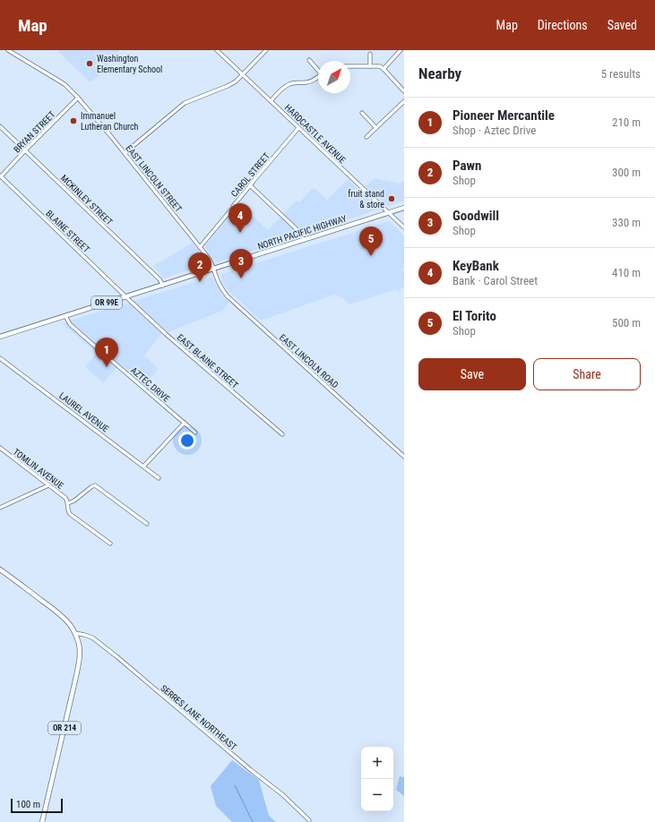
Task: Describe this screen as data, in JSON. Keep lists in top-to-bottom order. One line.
{"streets":{"main road":["NORTH PACIFIC HIGHWAY","OR 99E","OR 214"],"street":["BRYAN STREET","HARDCASTLE AVENUE","CAROL STREET","EAST LINCOLN STREET","MCKINLEY STREET","BLAINE STREET","EAST BLAINE STREET","EAST LINCOLN ROAD","AZTEC DRIVE","LAUREL AVENUE","TOMLIN AVENUE","SERRES LANE NORTHEAST"]},"crossings":[["BRYAN STREET","EAST LINCOLN STREET"],["BRYAN STREET","MCKINLEY STREET"],["BRYAN STREET","BLAINE STREET"],["HARDCASTLE AVENUE","CAROL STREET"],["HARDCASTLE AVENUE","NORTH PACIFIC HIGHWAY"],["CAROL STREET","EAST LINCOLN STREET"],["EAST LINCOLN STREET","NORTH PACIFIC HIGHWAY"],["EAST LINCOLN STREET","EAST LINCOLN ROAD"],["MCKINLEY STREET","NORTH PACIFIC HIGHWAY"],["BLAINE STREET","NORTH PACIFIC HIGHWAY"],["BLAINE STREET","EAST BLAINE STREET"],["NORTH PACIFIC HIGHWAY","EAST BLAINE STREET"],["NORTH PACIFIC HIGHWAY","EAST LINCOLN ROAD"],["NORTH PACIFIC HIGHWAY","AZTEC DRIVE"],["SERRES LANE NORTHEAST","OR 214"]],"places":["Washington Elementary School","Immanuel Lutheran Church","fruit stand & store"],"scale_bar":"100 m","north":"top right","page":{"header":"Map","nav":["Map","Directions","Saved"],"heading":["Nearby","5 results"],"list":[{"mark":"1","name":"Pioneer Mercantile","note":"Shop · Aztec Drive","value":"210 m"},{"mark":"2","name":"Pawn","note":"Shop","value":"300 m"},{"mark":"3","name":"Goodwill","note":"Shop","value":"330 m"},{"mark":"4","name":"KeyBank","note":"Bank · Carol Street","value":"410 m"},{"mark":"5","name":"El Torito","note":"Shop","value":"500 m"}],"pins":["4","5","3","2","1"],"buttons":["Save","Share"],"map_buttons":["+","−"],"scale":"100 m"}}
